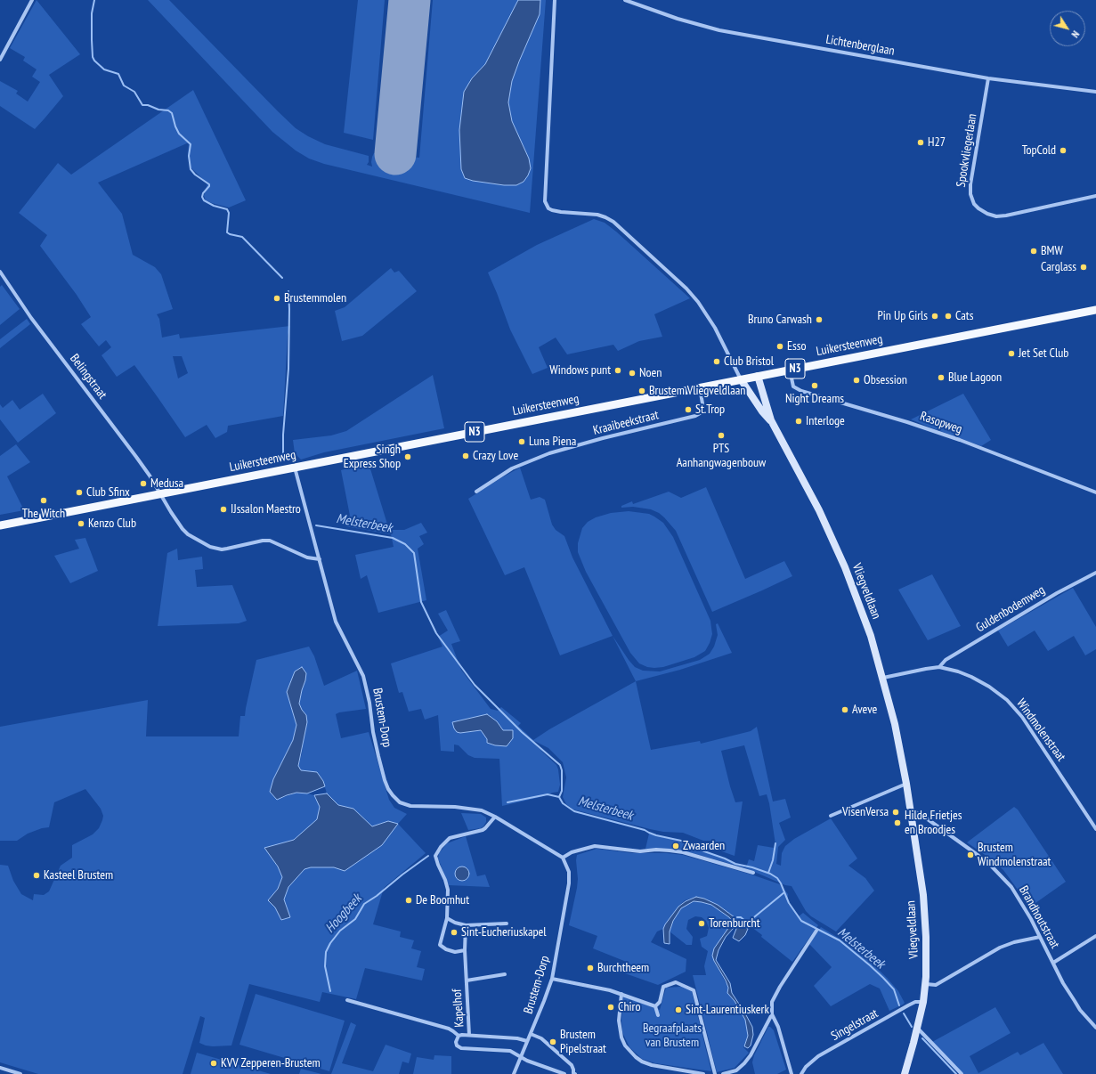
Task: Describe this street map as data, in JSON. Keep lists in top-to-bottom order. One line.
{"streets":{"main road":["Luikersteenweg","N3","Vliegveldlaan"],"street":["Lichtenberglaan","Spookvliegerlaan","Belingstraat","Kraaibeekstraat","Rasopweg","Guldenbodemweg","Brustem-Dorp","Windmolenstraat","Brandhoutstraat","Kapelhof","Singelstraat"]},"crossings":[["Lichtenberglaan","Spookvliegerlaan"],["Luikersteenweg","Belingstraat"],["Luikersteenweg","Kraaibeekstraat"],["Luikersteenweg","Rasopweg"],["Luikersteenweg","Vliegveldlaan"],["Luikersteenweg","Brustem-Dorp"],["Belingstraat","Brustem-Dorp"],["Vliegveldlaan","Windmolenstraat"],["Vliegveldlaan","Brandhoutstraat"],["Vliegveldlaan","Singelstraat"],["Guldenbodemweg","Windmolenstraat"]],"water":["Melsterbeek","Hoogbeek"],"parks":["Begraafplaats van Brustem"],"places":["H27","TopCold","BMW","Carglass","Brustemmolen","Pin Up Girls","Cats","Bruno Carwash","Esso","Jet Set Club","Club Bristol","Windows punt","Noen","Blue Lagoon","Obsession","Night Dreams","Brustem Vliegveldlaan","St.Trop","Interloge","PTS Aanhangwagenbouw","Luna Piena","Crazy Love","Singh Express Shop","Medusa","Club Sfinx","The Witch","IJssalon Maestro","Kenzo Club","Aveve","VisenVersa","Hilde Frietjes en Broodjes","Zwaarden","Brustem Windmolenstraat","Kasteel Brustem","De Boomhut","Torenburcht","Sint-Eucheriuskapel","Burchtheem","Chiro","Sint-Laurentiuskerk","Brustem Pipelstraat","KVV Zepperen-Brustem"],"north":"bottom right"}
